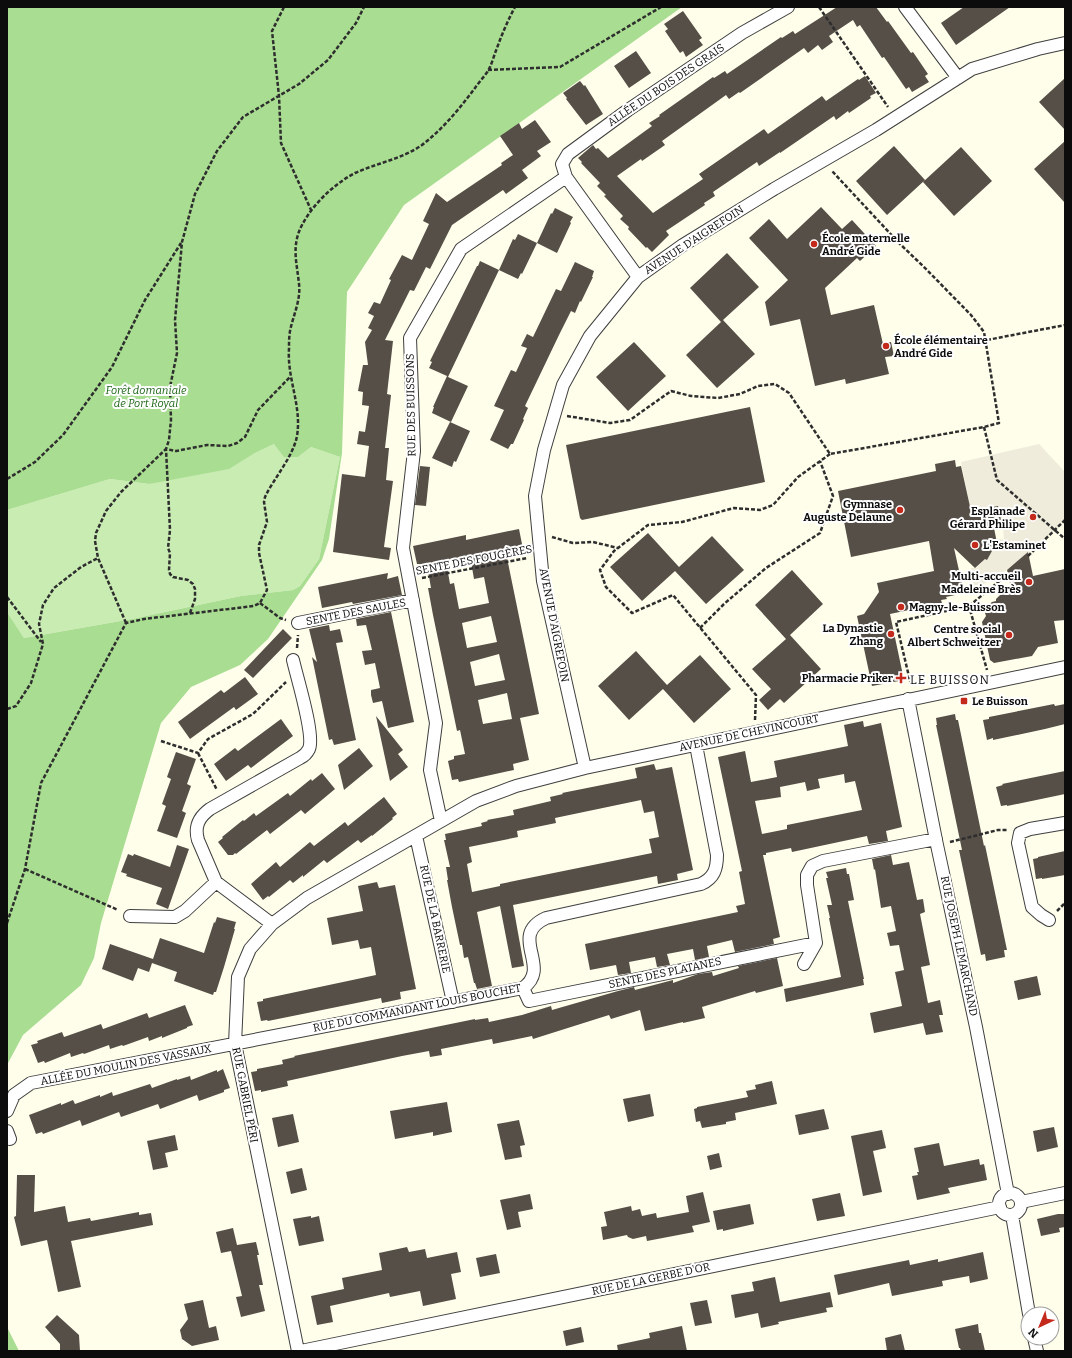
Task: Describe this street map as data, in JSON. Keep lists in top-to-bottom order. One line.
{"streets":{"street":["ALLÉE DU BOIS DES GRAIS","AVENUE D'AIGREFOIN","RUE DES BUISSONS","SENTE DES SAULES","AVENUE DE CHEVINCOURT","RUE DE LA BARRERIE","RUE JOSEPH LEMARCHAND","SENTE DES PLATANES","RUE DU COMMANDANT LOUIS BOUCHET","ALLÉE DU MOULIN DES VASSAUX","RUE GABRIEL PÉRI","RUE DE LA GERBE D'OR"],"path":["SENTE DES FOUGÈRES"]},"crossings":[["ALLÉE DU BOIS DES GRAIS","RUE DES BUISSONS"],["AVENUE D'AIGREFOIN","SENTE DES FOUGÈRES"],["AVENUE D'AIGREFOIN","AVENUE DE CHEVINCOURT"],["RUE DES BUISSONS","SENTE DES FOUGÈRES"],["RUE DES BUISSONS","SENTE DES SAULES"],["RUE DES BUISSONS","AVENUE DE CHEVINCOURT"],["RUE DES BUISSONS","RUE GABRIEL PÉRI"],["AVENUE DE CHEVINCOURT","RUE JOSEPH LEMARCHAND"],["AVENUE DE CHEVINCOURT","RUE DU COMMANDANT LOUIS BOUCHET"],["AVENUE DE CHEVINCOURT","RUE GABRIEL PÉRI"],["RUE DE LA BARRERIE","RUE DU COMMANDANT LOUIS BOUCHET"],["RUE DE LA BARRERIE","RUE GABRIEL PÉRI"],["RUE JOSEPH LEMARCHAND","RUE DE LA GERBE D'OR"],["SENTE DES PLATANES","RUE DU COMMANDANT LOUIS BOUCHET"],["RUE DU COMMANDANT LOUIS BOUCHET","ALLÉE DU MOULIN DES VASSAUX"],["RUE DU COMMANDANT LOUIS BOUCHET","RUE GABRIEL PÉRI"],["ALLÉE DU MOULIN DES VASSAUX","RUE GABRIEL PÉRI"]],"districts":["LE BUISSON"],"parks":["Forêt domaniale de Port Royal"],"places":{"other":["École maternelle André Gide","École élémentaire André Gide","Gymnase Auguste Delaune","Esplanade Gérard Philipe","L'Estaminet","Multi-accueil Madeleine Brès","Magny-le-Buisson","La Dynastie Zhang","Centre social Albert Schweitzer"],"health":["Pharmacie Priker"],"transit":["Le Buisson"]},"north":"bottom left"}
